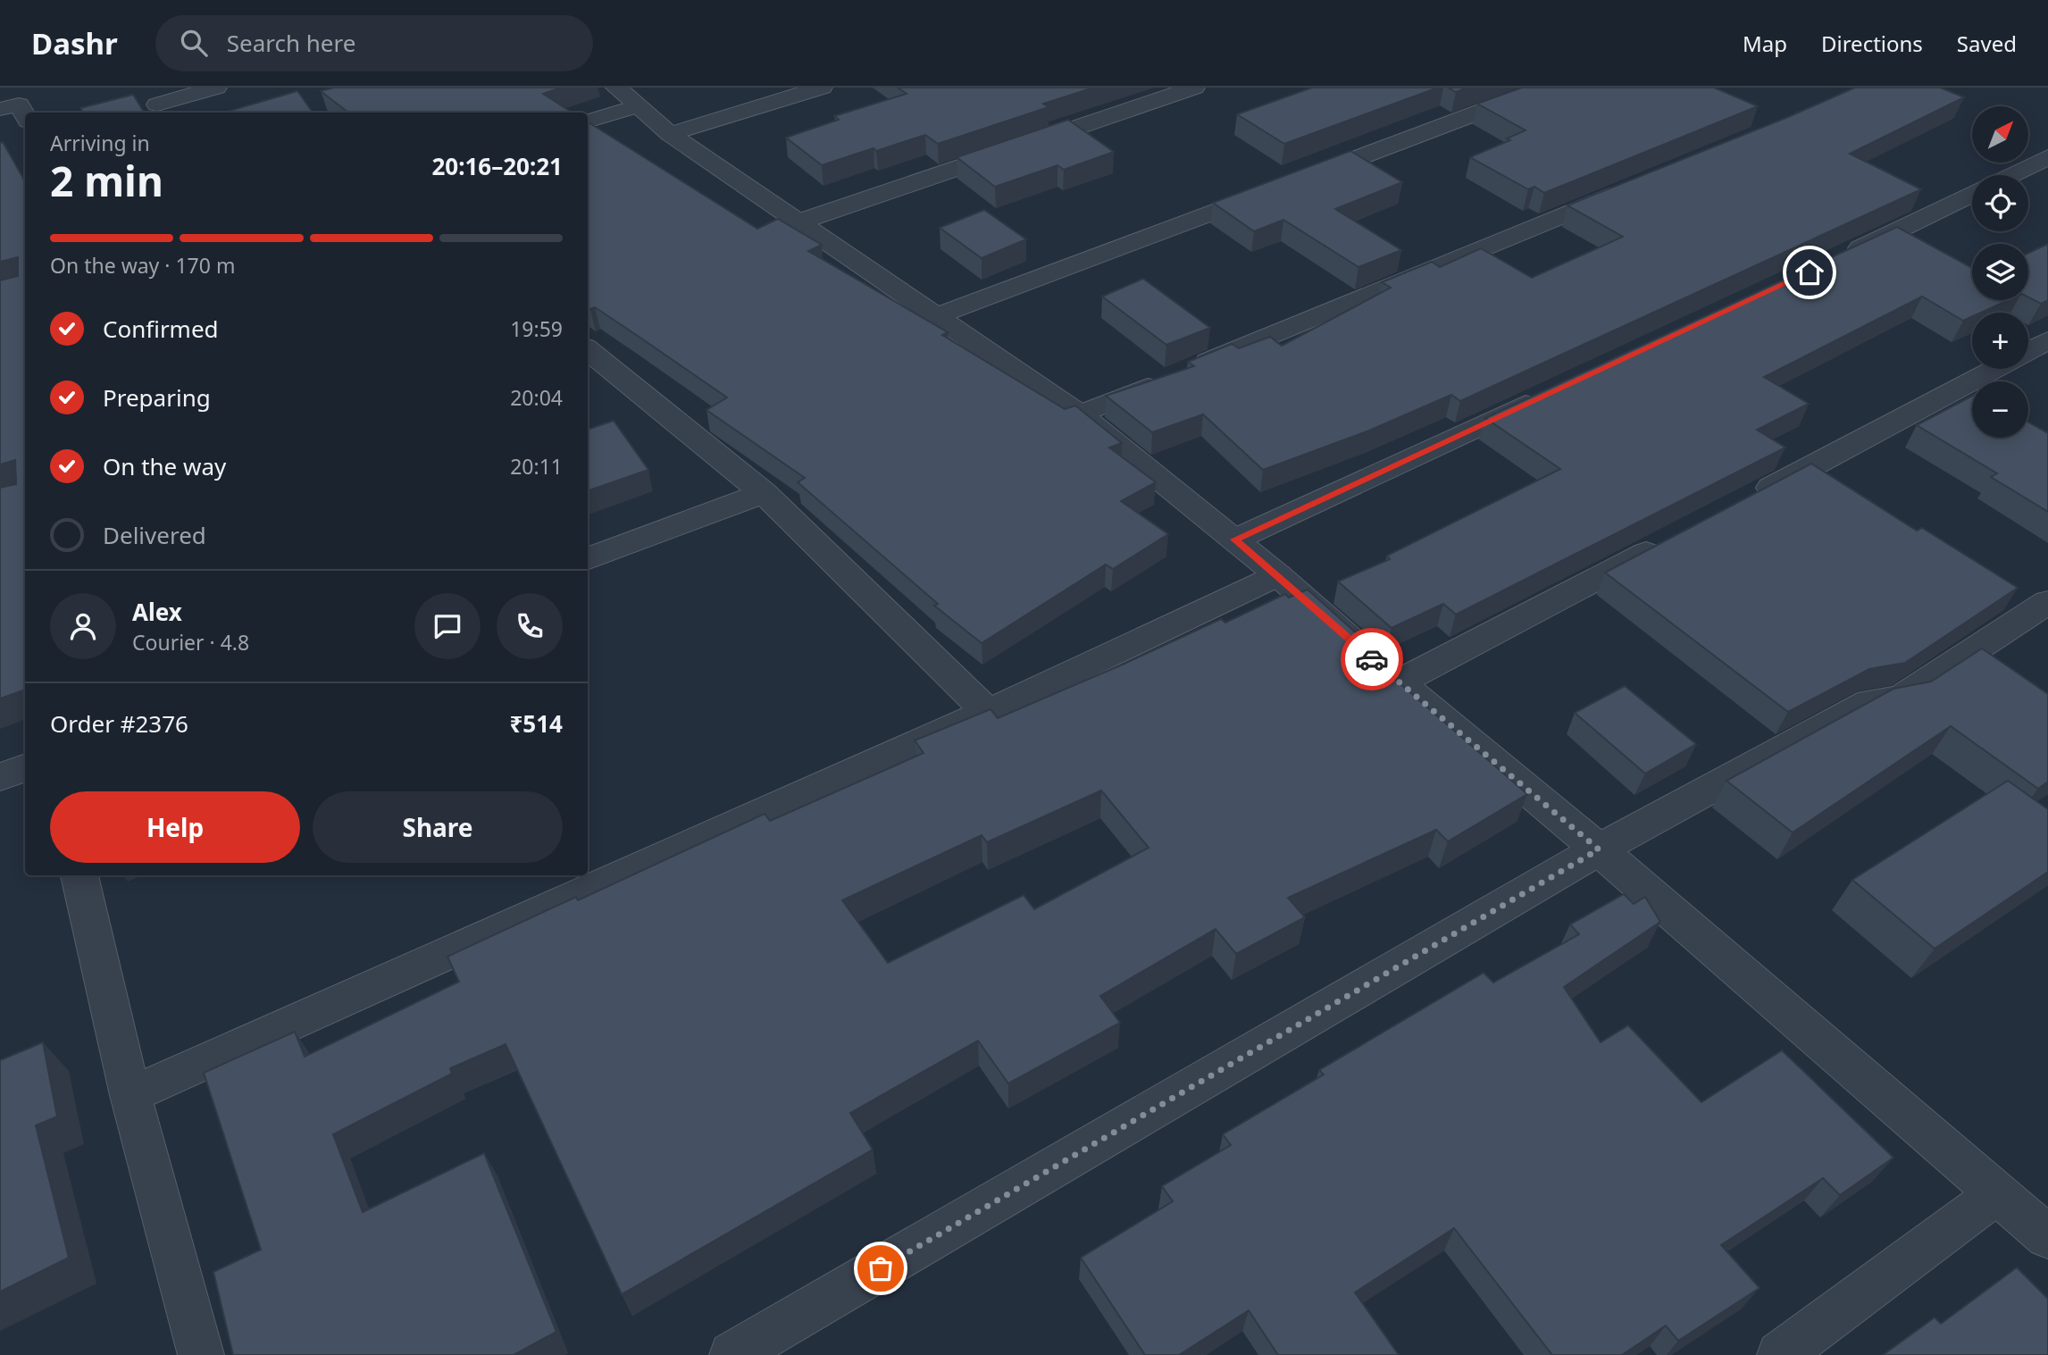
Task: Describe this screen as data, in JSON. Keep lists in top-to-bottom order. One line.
{"north":"top right","page":{"header":"Dashr","search":"Search here","nav":["Map","Directions","Saved"],"map_buttons":["+","−"],"heading":["2 min","Arriving in","20:16–20:21"],"panel":["Alex","Courier · 4.8","Order #2376","₹514"],"bar":"On the way · 170 m","list":[["Confirmed","19:59"],["Preparing","20:04"],["On the way","20:11"],"Delivered"],"buttons":["Help","Share"]}}
